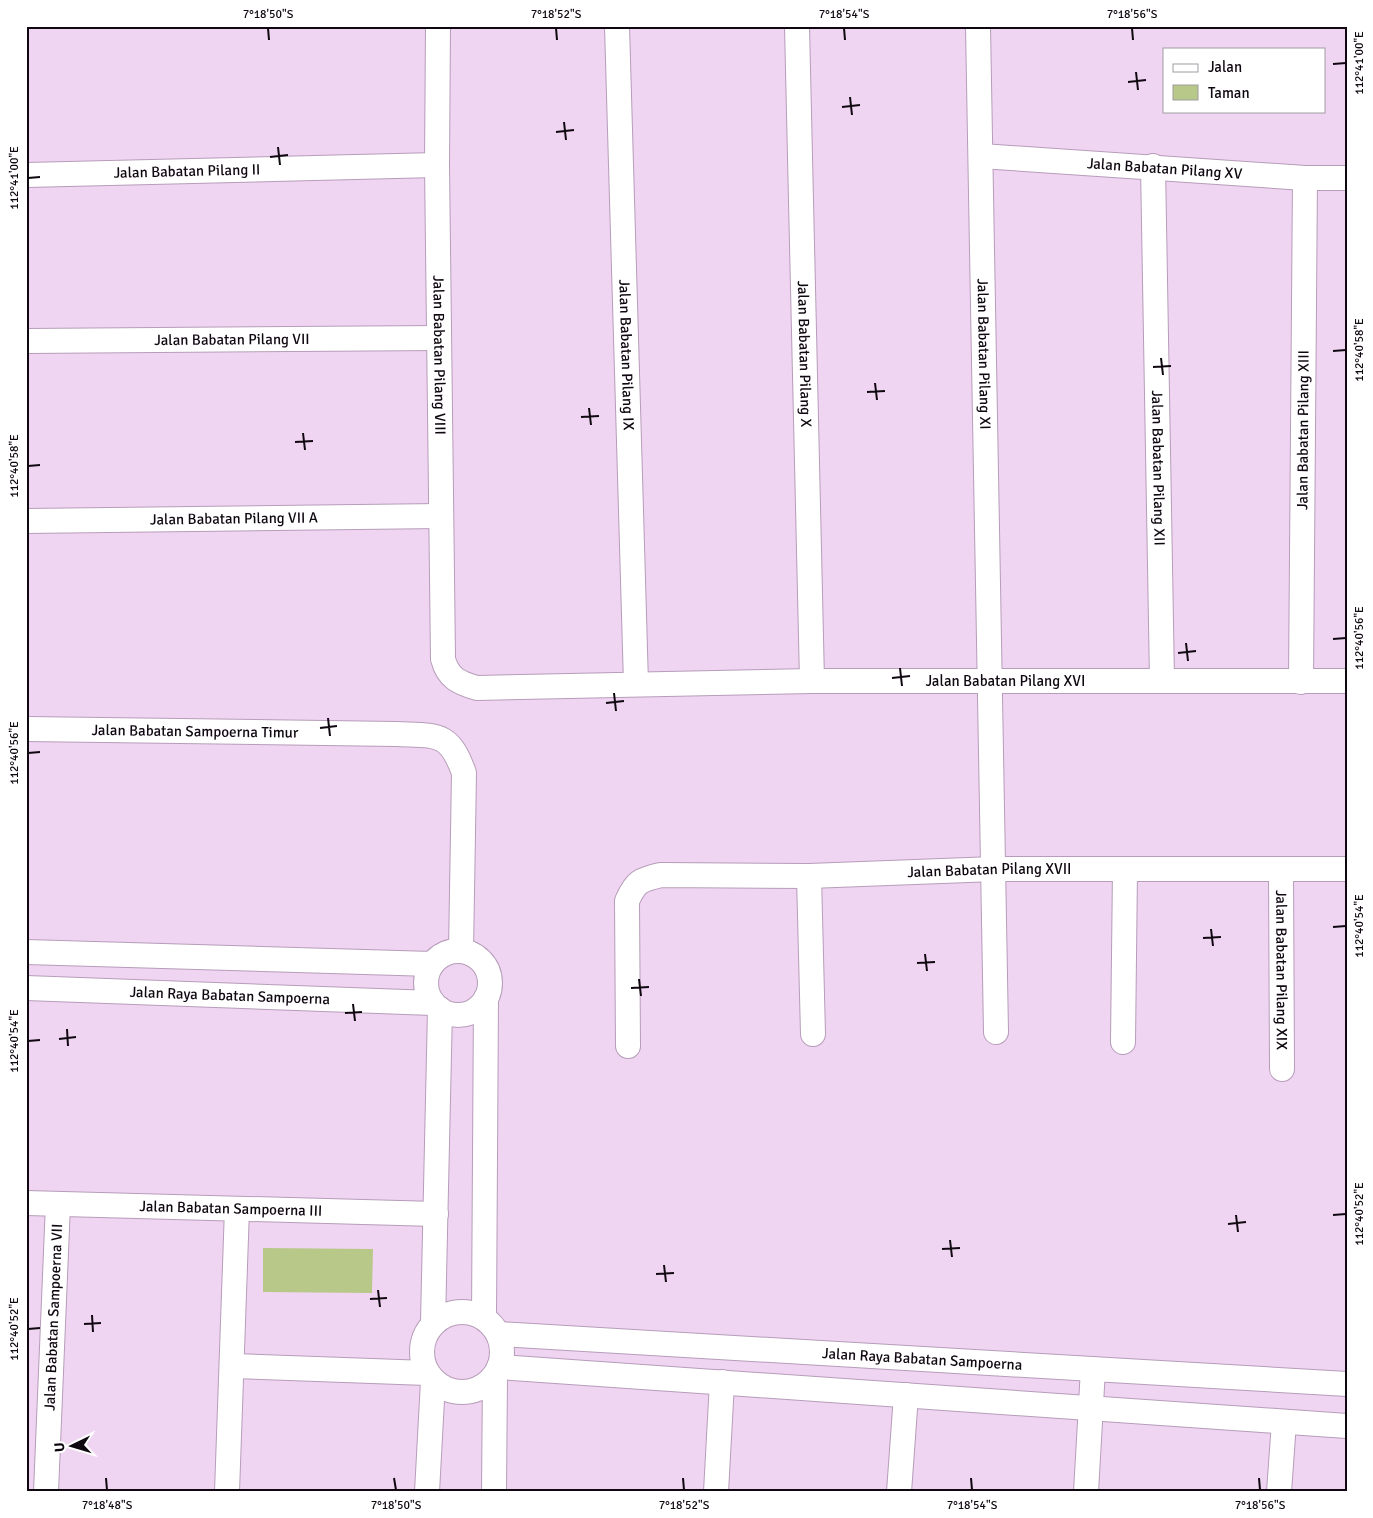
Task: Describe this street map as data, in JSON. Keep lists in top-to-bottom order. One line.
{"streets":{"street":["Jalan Babatan Pilang XV","Jalan Babatan Pilang II","Jalan Babatan Pilang VII","Jalan Babatan Pilang X","Jalan Babatan Pilang XI","Jalan Babatan Pilang VIII","Jalan Babatan Pilang IX","Jalan Babatan Pilang XIII","Jalan Babatan Pilang XII","Jalan Babatan Pilang VII A","Jalan Babatan Pilang XVI","Jalan Babatan Sampoerna Timur","Jalan Babatan Pilang XVII","Jalan Babatan Pilang XIX","Jalan Raya Babatan Sampoerna","Jalan Babatan Sampoerna III","Jalan Babatan Sampoerna VII"]},"crossings":[["Jalan Babatan Pilang XV","Jalan Babatan Pilang XI"],["Jalan Babatan Pilang XV","Jalan Babatan Pilang XIII"],["Jalan Babatan Pilang XV","Jalan Babatan Pilang XII"],["Jalan Babatan Pilang II","Jalan Babatan Pilang VIII"],["Jalan Babatan Pilang VII","Jalan Babatan Pilang VIII"],["Jalan Babatan Pilang X","Jalan Babatan Pilang XVI"],["Jalan Babatan Pilang XI","Jalan Babatan Pilang XVI"],["Jalan Babatan Pilang XI","Jalan Babatan Pilang XVII"],["Jalan Babatan Pilang VIII","Jalan Babatan Pilang VII A"],["Jalan Babatan Pilang VIII","Jalan Babatan Pilang XVI"],["Jalan Babatan Pilang IX","Jalan Babatan Pilang XVI"],["Jalan Babatan Pilang XIII","Jalan Babatan Pilang XVI"],["Jalan Babatan Pilang XII","Jalan Babatan Pilang XVI"],["Jalan Babatan Sampoerna Timur","Jalan Raya Babatan Sampoerna"],["Jalan Babatan Pilang XVII","Jalan Babatan Pilang XIX"],["Jalan Babatan Sampoerna III","Jalan Babatan Sampoerna VII"]],"legend":["Jalan","Taman"],"north":"left","coordinates":["7°18'50\"S","7°18'52\"S","7°18'54\"S","7°18'56\"S","112°41'00\"E","112°40'58\"E","112°40'56\"E","112°40'54\"E","112°40'52\"E","7°18'48\"S"]}
